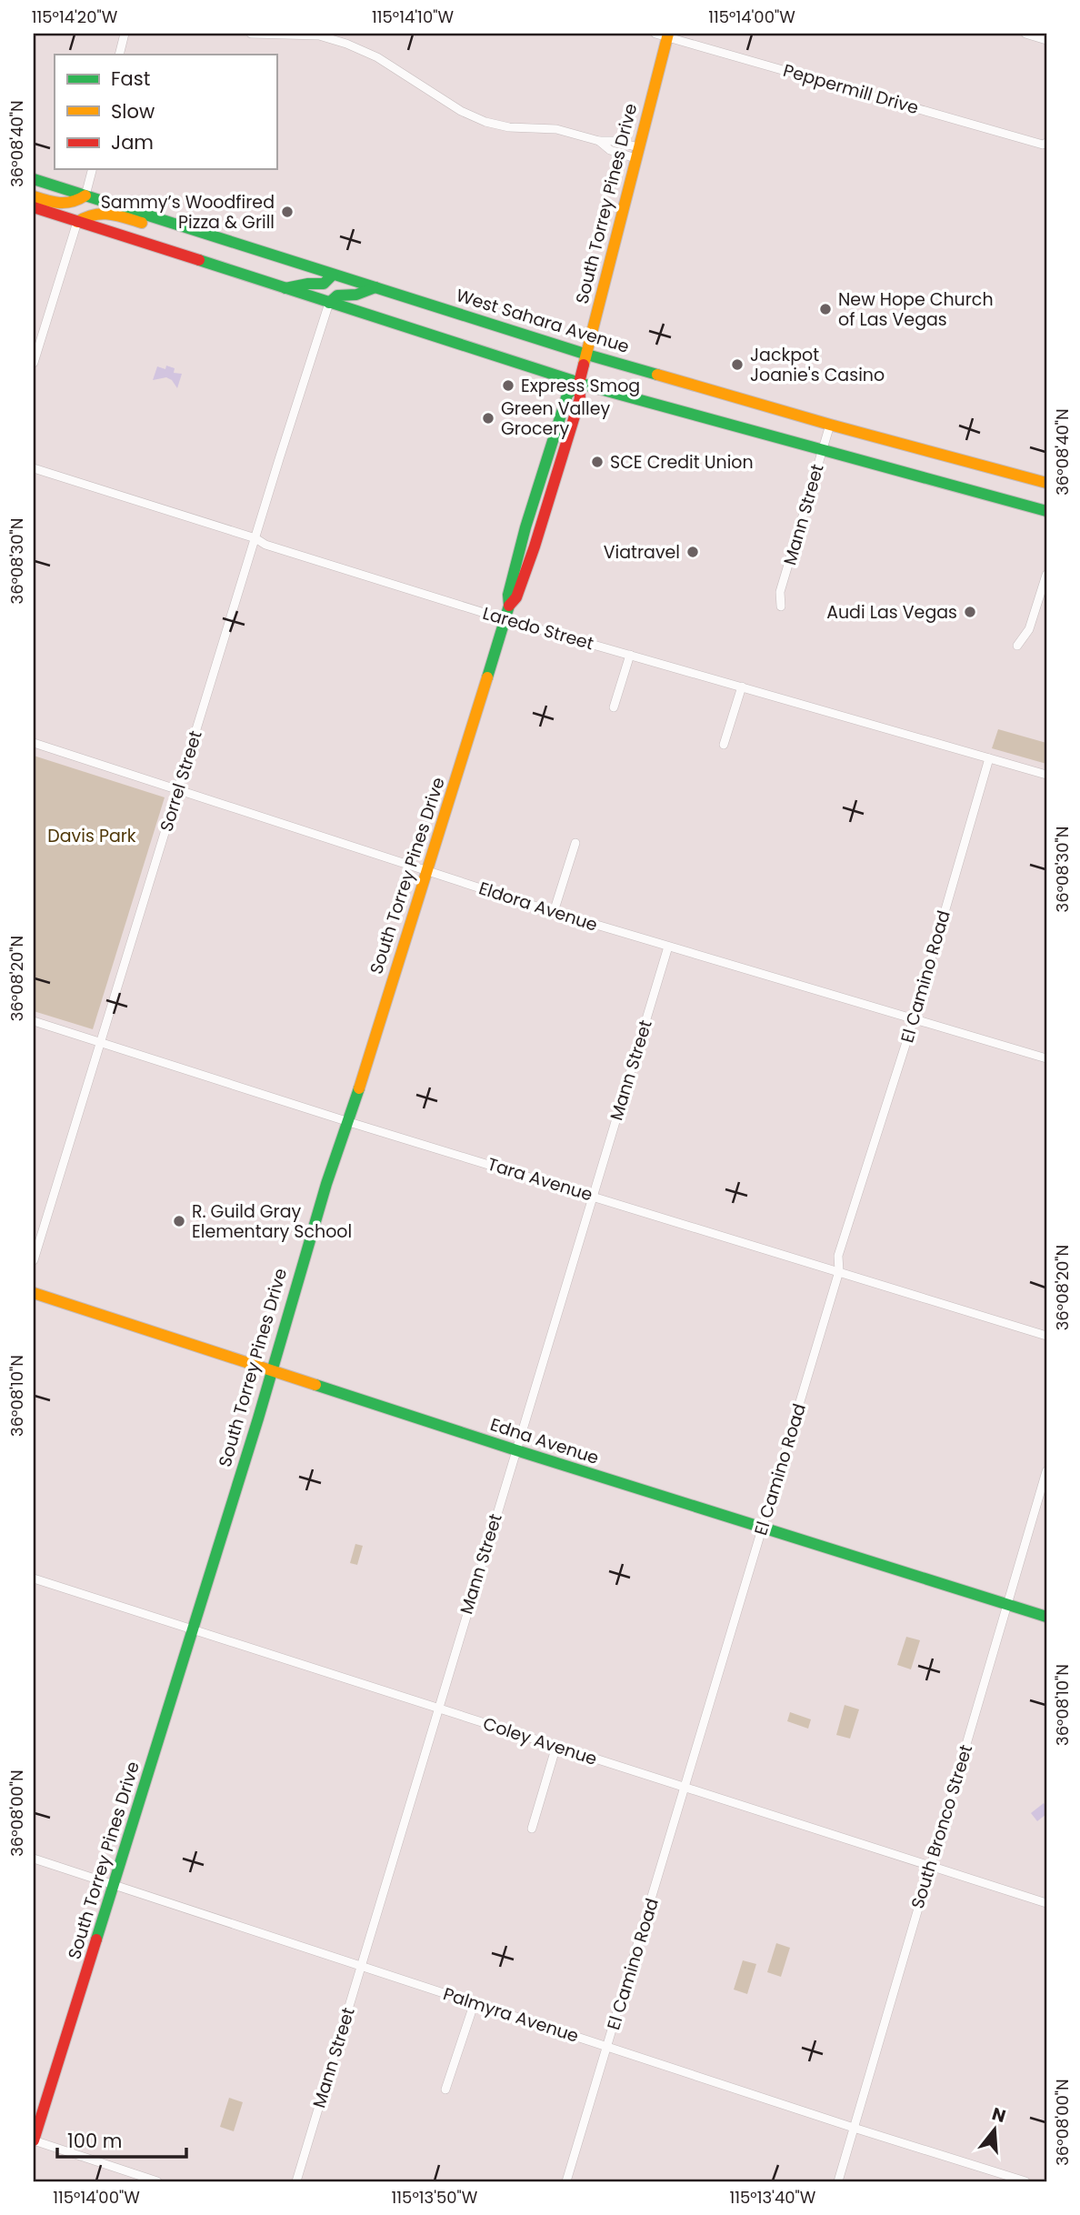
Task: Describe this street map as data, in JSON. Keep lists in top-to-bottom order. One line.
{"streets":{"street":["Peppermill Drive","South Torrey Pines Drive","West Sahara Avenue","Mann Street","Laredo Street","Sorrel Street","Eldora Avenue","El Camino Road","Tara Avenue","Edna Avenue","Coley Avenue","South Bronco Street","Palmyra Avenue"]},"crossings":[["Peppermill Drive","South Torrey Pines Drive"],["South Torrey Pines Drive","West Sahara Avenue"],["South Torrey Pines Drive","Laredo Street"],["South Torrey Pines Drive","Eldora Avenue"],["South Torrey Pines Drive","Tara Avenue"],["South Torrey Pines Drive","Edna Avenue"],["South Torrey Pines Drive","Coley Avenue"],["South Torrey Pines Drive","Palmyra Avenue"],["West Sahara Avenue","Mann Street"],["Mann Street","Eldora Avenue"],["Mann Street","Tara Avenue"],["Mann Street","Edna Avenue"],["Mann Street","Coley Avenue"],["Mann Street","Palmyra Avenue"],["Laredo Street","Sorrel Street"],["Laredo Street","El Camino Road"],["Sorrel Street","Eldora Avenue"],["Sorrel Street","Tara Avenue"],["Eldora Avenue","El Camino Road"],["El Camino Road","Tara Avenue"],["El Camino Road","Edna Avenue"],["El Camino Road","Coley Avenue"],["El Camino Road","Palmyra Avenue"],["Edna Avenue","South Bronco Street"],["Coley Avenue","South Bronco Street"],["South Bronco Street","Palmyra Avenue"]],"parks":["Davis Park"],"places":["Sammy’s Woodfired Pizza & Grill","New Hope Church of Las Vegas","Jackpot Joanie's Casino","Express Smog","Green Valley Grocery","SCE Credit Union","Viatravel","Audi Las Vegas","R. Guild Gray Elementary School"],"legend":["Fast","Slow","Jam"],"scale_bar":"100 m","north":"top","coordinates":["115°14'20\"W","115°14'10\"W","115°14'00\"W","36°08'40\"N","36°08'30\"N","36°08'20\"N","36°08'10\"N","36°08'00\"N","115°13'50\"W","115°13'40\"W"]}
